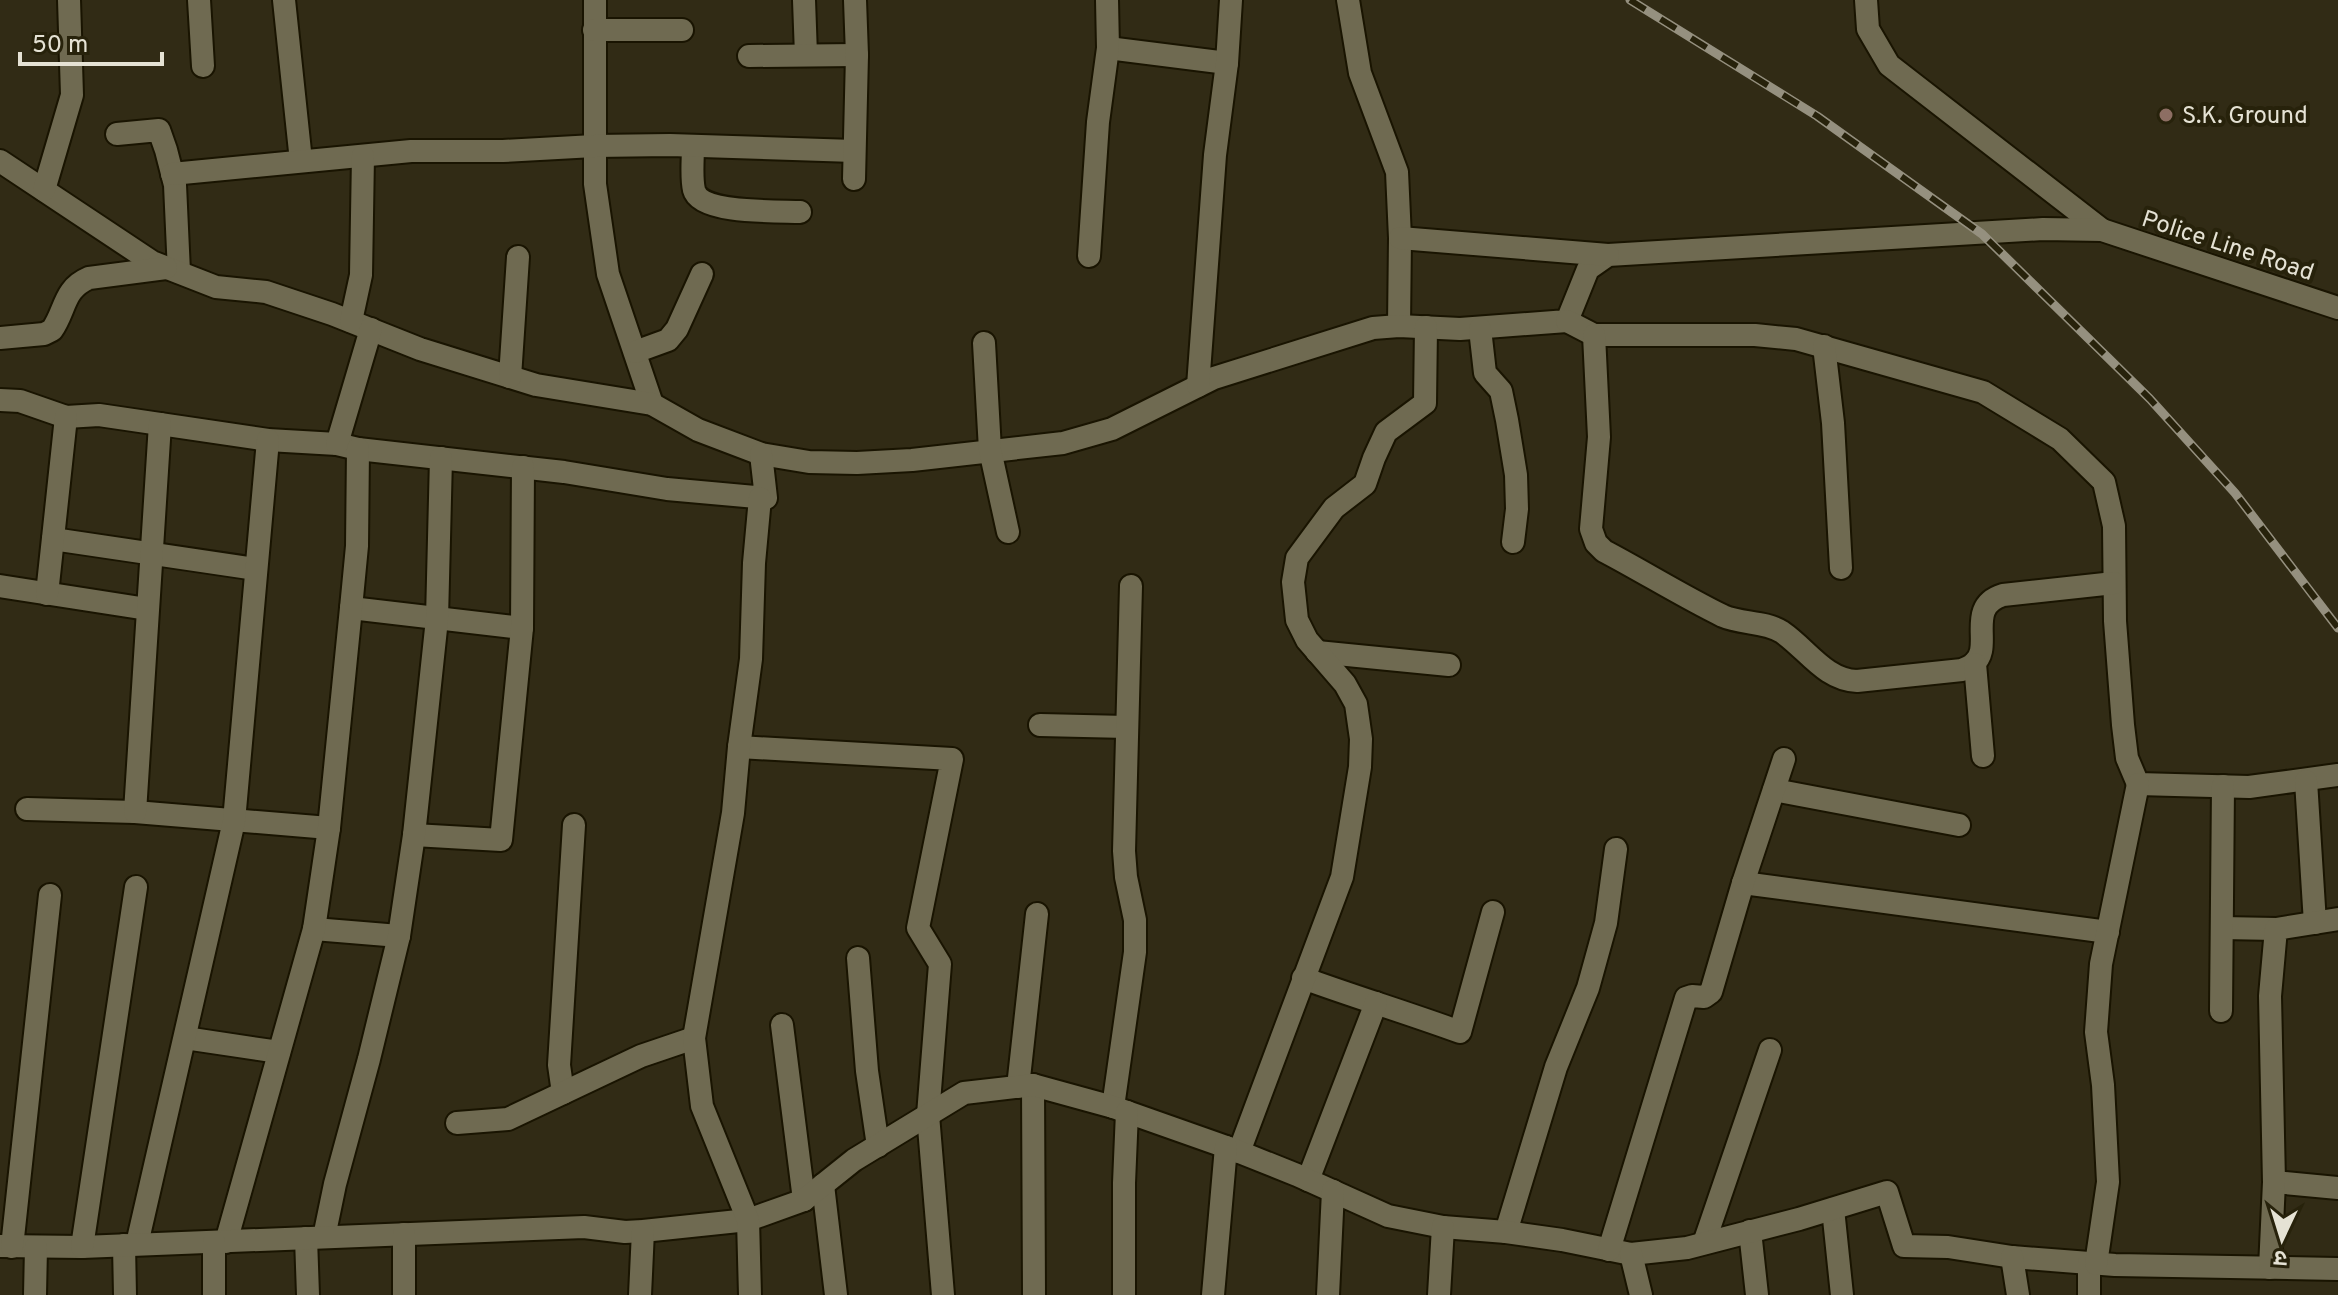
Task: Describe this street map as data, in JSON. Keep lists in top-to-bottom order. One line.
{"streets":{"street":["Police Line Road"]},"places":["S.K. Ground"],"scale_bar":"50 m","north":"bottom"}
